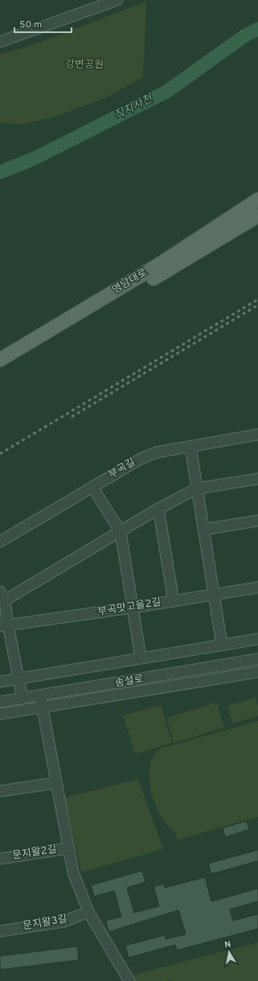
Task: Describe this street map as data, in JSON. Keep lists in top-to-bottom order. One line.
{"streets":{"main road":["영남대로"],"street":["부곡길","부곡맛고을2길","송설로","문지왈2길","문지왈3길"]},"water":["직지사천"],"parks":["강변공원"],"scale_bar":"50 m","north":"top"}
